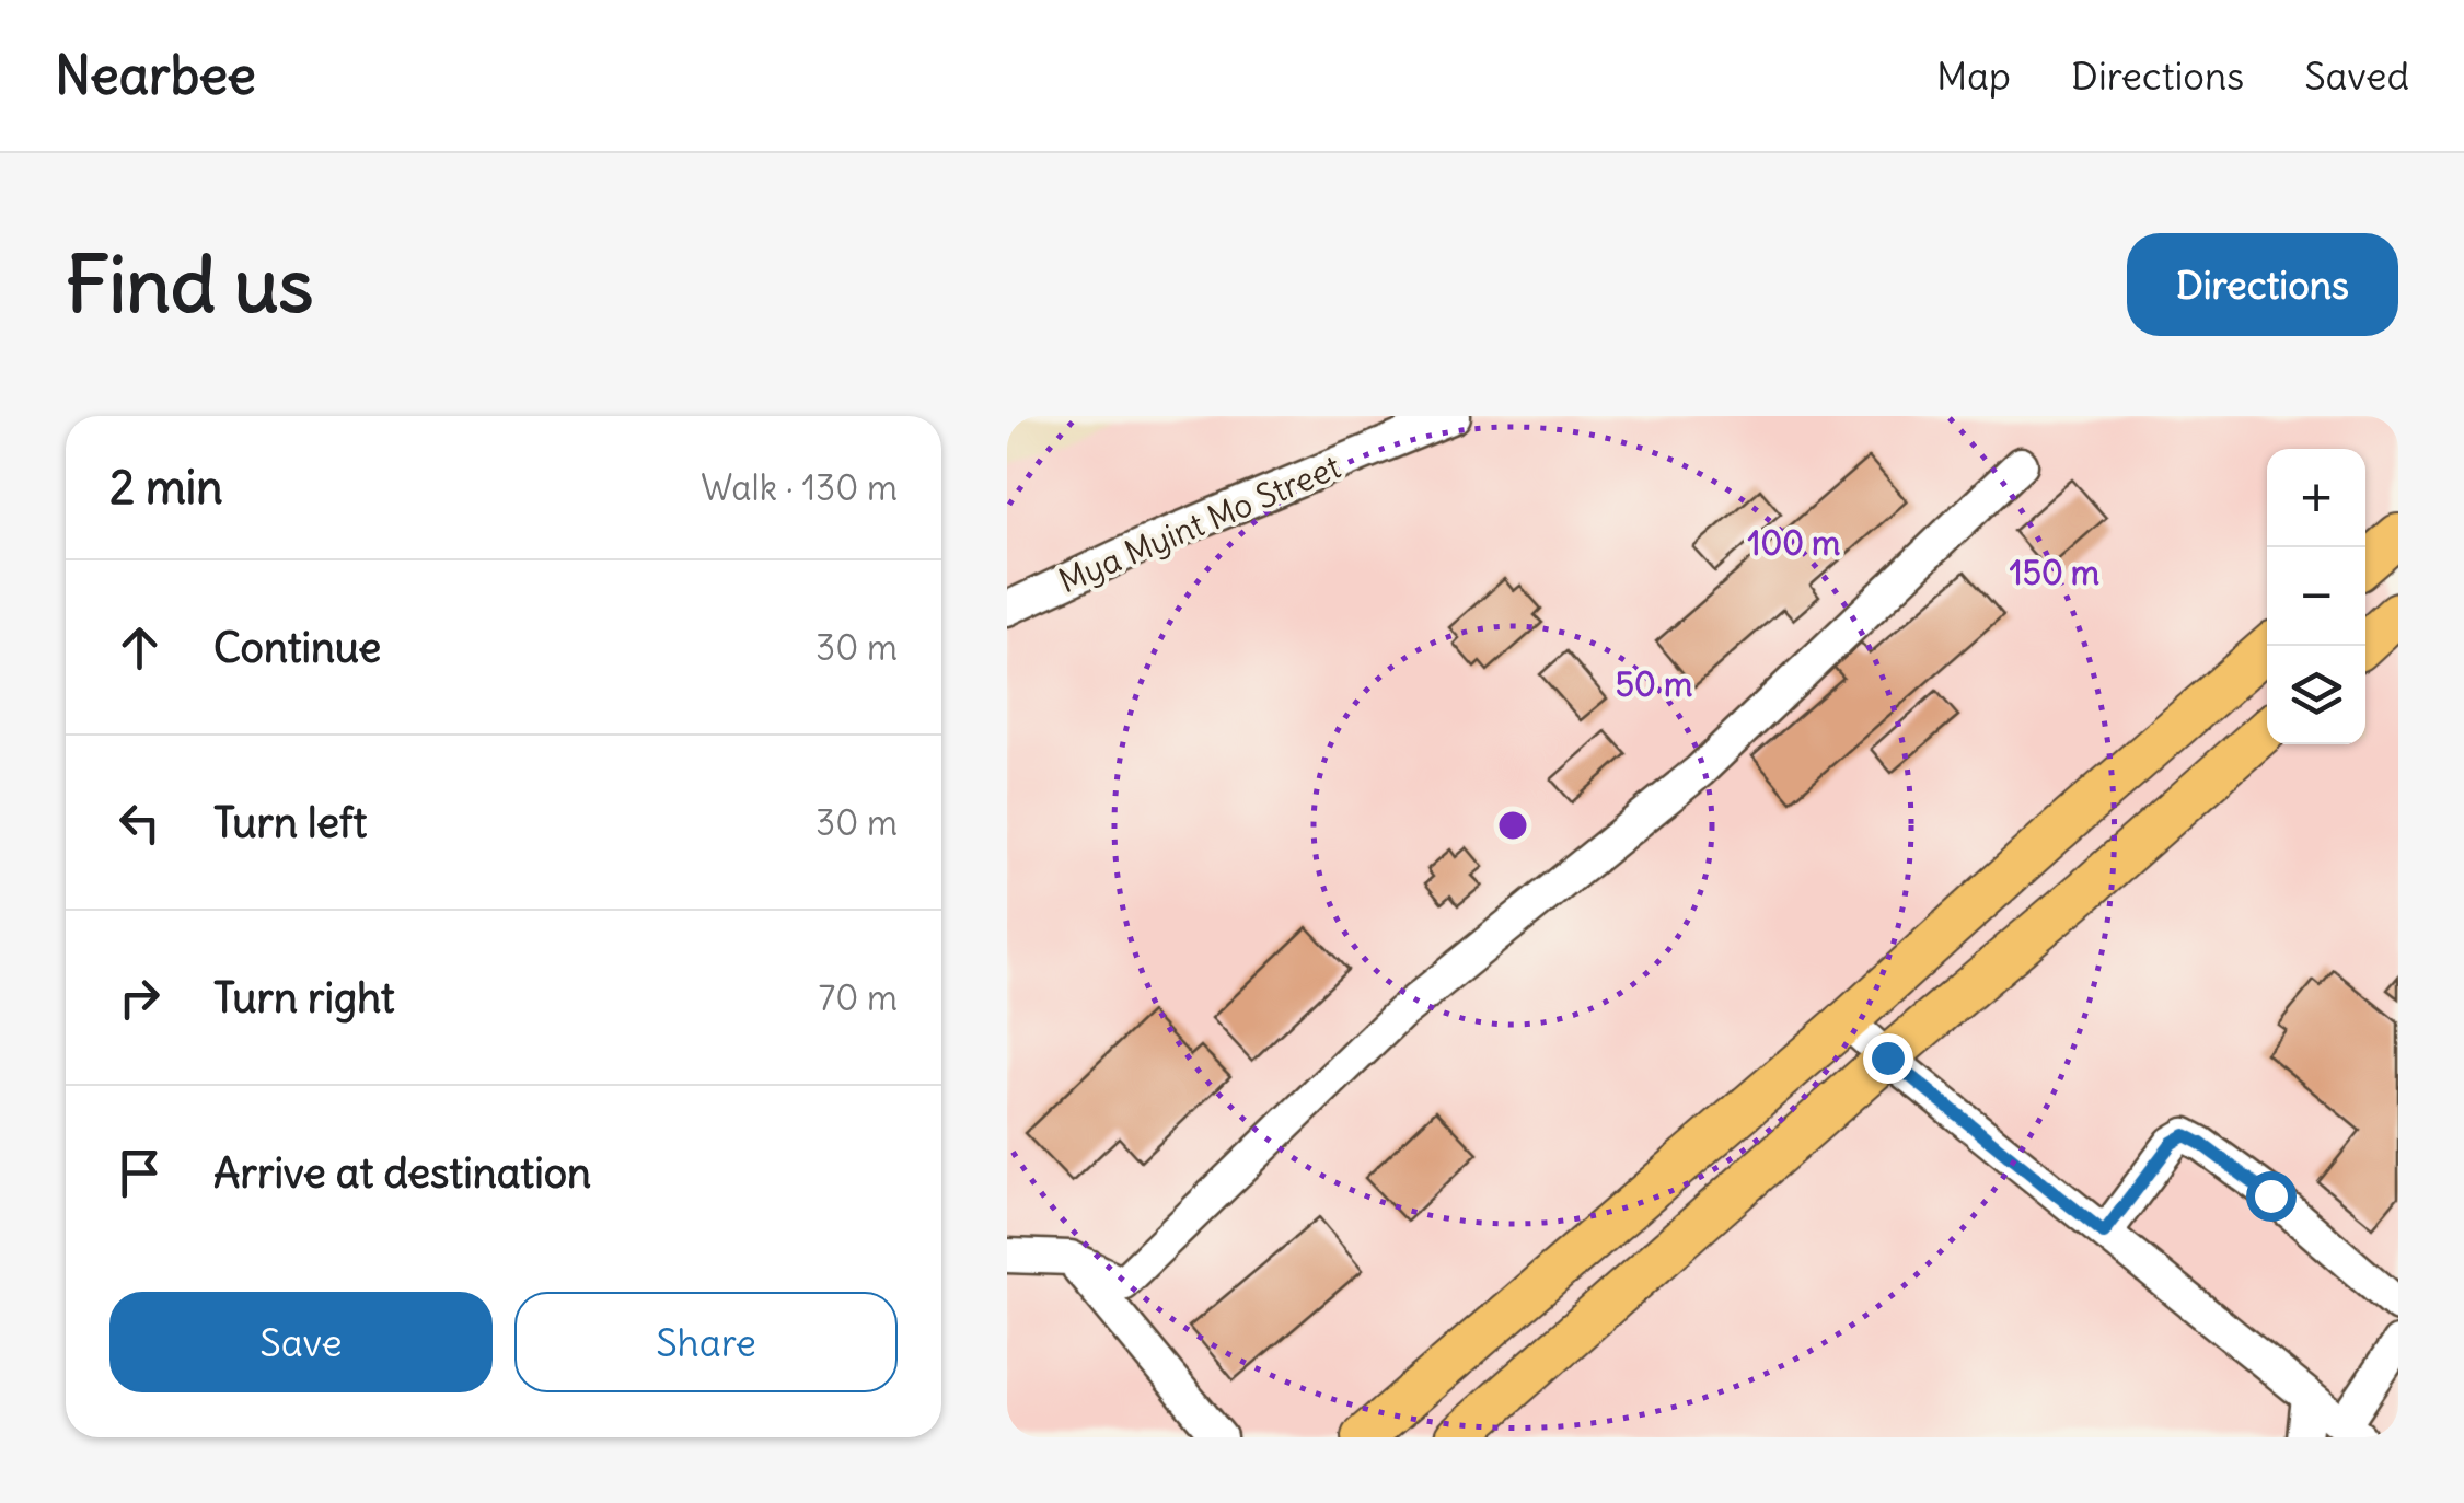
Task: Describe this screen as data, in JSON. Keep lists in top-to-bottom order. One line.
{"streets":{"street":["Mya Myint Mo Street"]},"page":{"header":"Nearbee","nav":["Map","Directions","Saved"],"buttons":["Directions",["Save","Share"]],"title":"Find us","heading":["2 min","Walk · 130 m"],"map_buttons":["+","−"],"list":[["Continue","30 m"],["Turn left","30 m"],["Turn right","70 m"],"Arrive at destination"]},"rings":["100 m","150 m","50 m"]}
